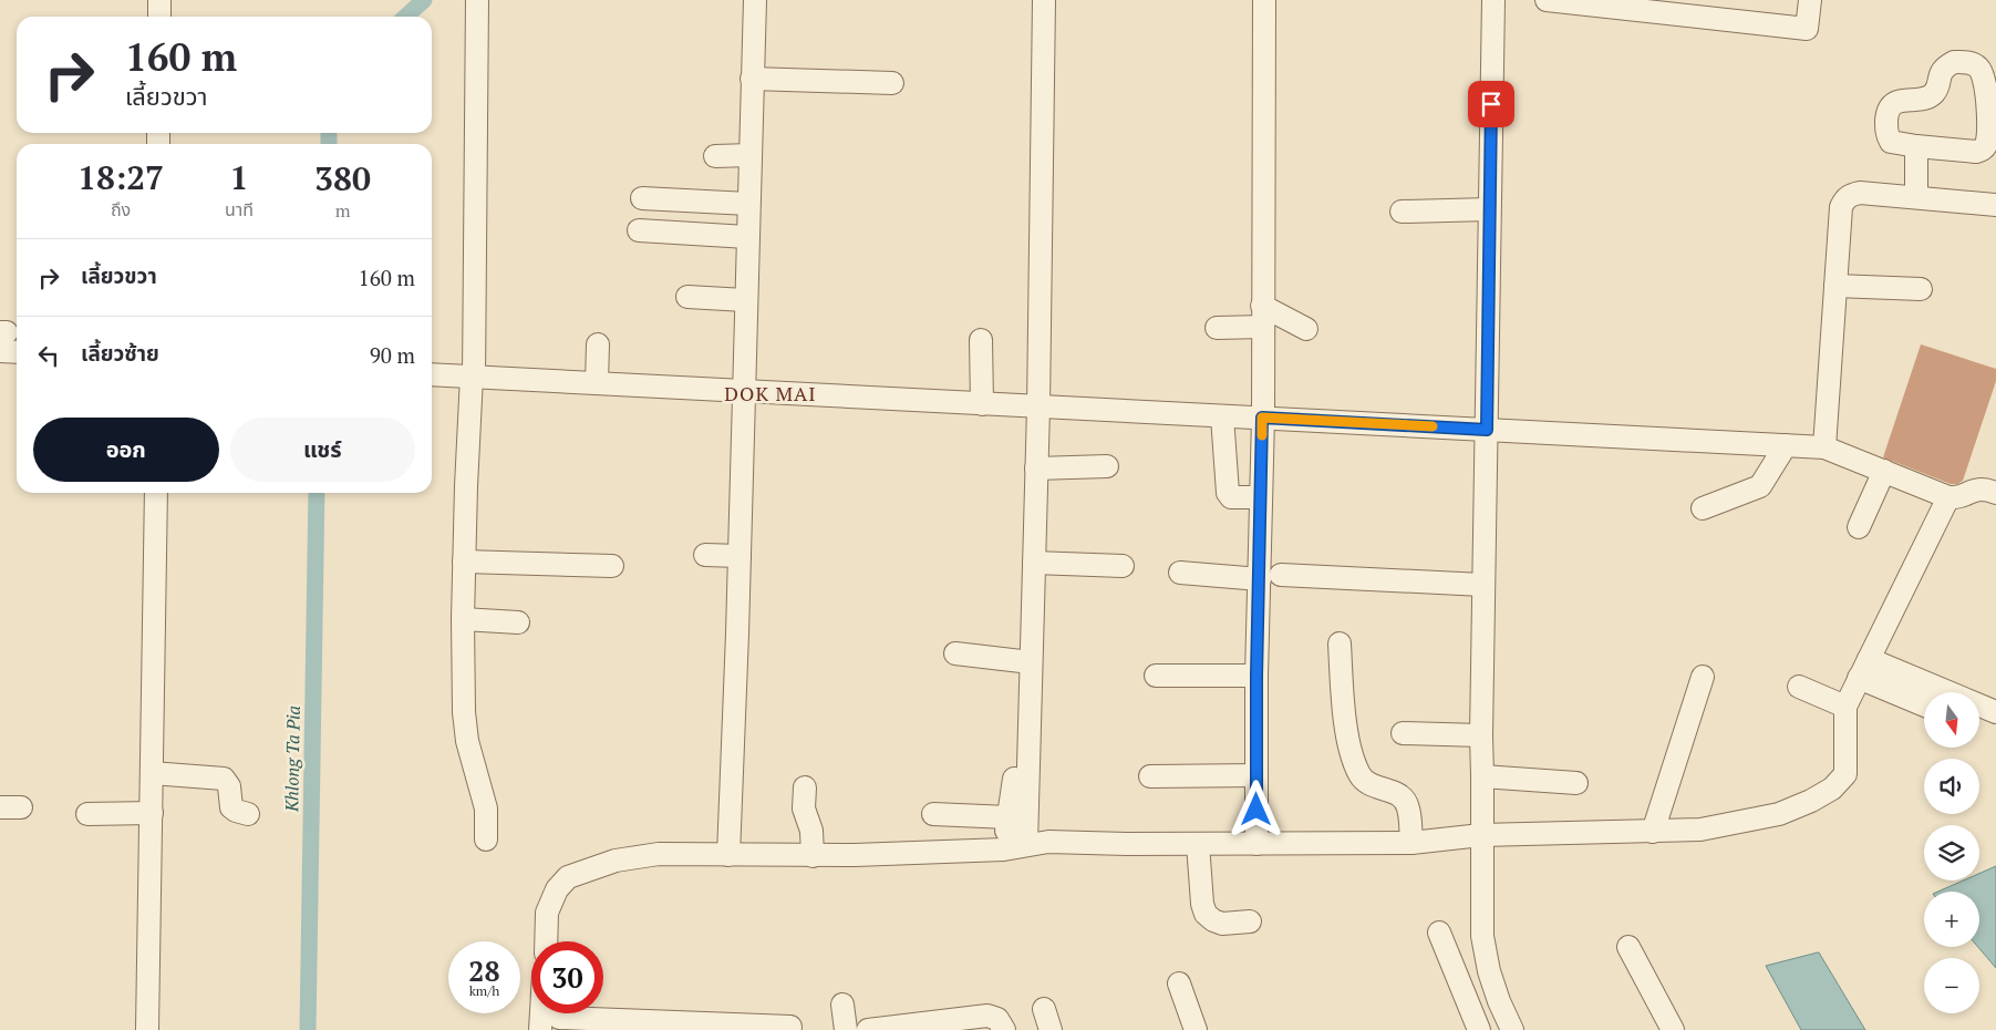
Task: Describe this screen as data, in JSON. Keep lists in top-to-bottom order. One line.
{"districts":["DOK MAI"],"water":["Khlong Ta Pia"],"north":"bottom","page":{"turn":["160 m","เลี้ยวขวา"],"eta":["18:27","ถึง","1","นาที","380","m"],"list":[{"name":"เลี้ยวขวา","value":"160 m"},{"name":"เลี้ยวซ้าย","value":"90 m"}],"buttons":["ออก","แชร์"],"map_buttons":["+","−"],"speed":"28 km/h","limit":"30"}}
